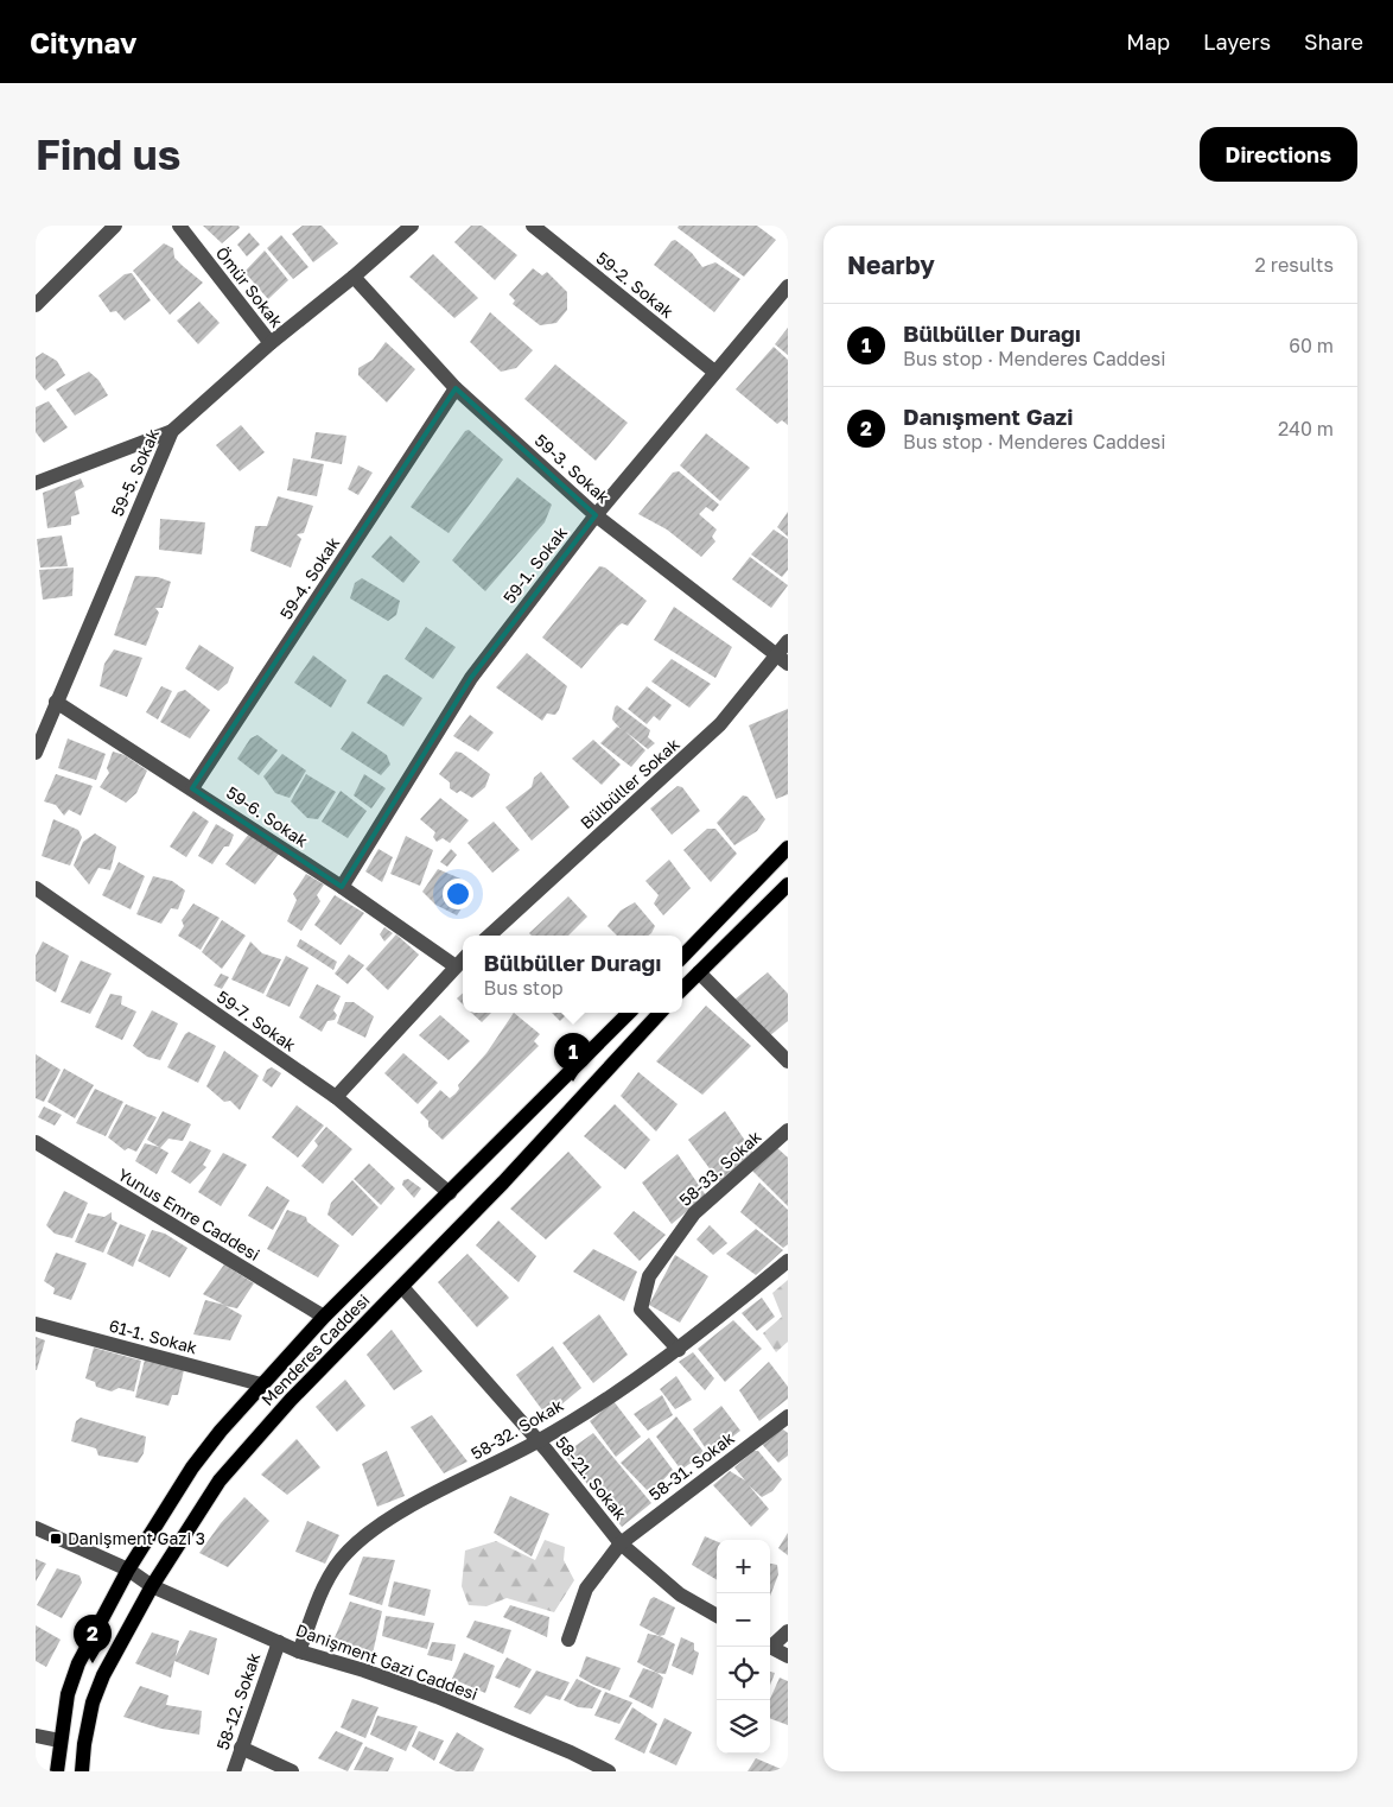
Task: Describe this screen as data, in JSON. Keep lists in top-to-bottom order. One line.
{"streets":{"main road":["Menderes Caddesi"],"street":["59-2. Sokak","Ömür Sokak","59-3. Sokak","59-5. Sokak","59-1. Sokak","59-4. Sokak","Bülbüller Sokak","59-6. Sokak","59-7. Sokak","58-33. Sokak","Yunus Emre Caddesi","61-1. Sokak","58-32. Sokak","58-31. Sokak","58-21. Sokak","Danişment Gazi Caddesi","58-12. Sokak"]},"crossings":[["59-2. Sokak","59-1. Sokak"],["Ömür Sokak","59-5. Sokak"],["59-3. Sokak","59-5. Sokak"],["59-3. Sokak","59-1. Sokak"],["59-3. Sokak","59-4. Sokak"],["59-3. Sokak","Bülbüller Sokak"],["59-5. Sokak","59-6. Sokak"],["59-1. Sokak","59-6. Sokak"],["59-4. Sokak","59-6. Sokak"],["59-7. Sokak","Menderes Caddesi"],["58-33. Sokak","58-32. Sokak"],["Yunus Emre Caddesi","Menderes Caddesi"],["61-1. Sokak","Menderes Caddesi"],["Menderes Caddesi","58-21. Sokak"],["Menderes Caddesi","Danişment Gazi Caddesi"],["58-32. Sokak","58-21. Sokak"],["58-32. Sokak","Danişment Gazi Caddesi"],["58-31. Sokak","58-21. Sokak"],["Danişment Gazi Caddesi","58-12. Sokak"]],"places":{"transit":["Danişment Gazi 3"]},"page":{"header":"Citynav","nav":["Map","Layers","Share"],"buttons":"Directions","title":"Find us","heading":["Nearby","2 results"],"list":[{"mark":"1","name":"Bülbüller Durağı","note":"Bus stop · Menderes Caddesi","value":"60 m"},{"mark":"2","name":"Danışment Gazi","note":"Bus stop · Menderes Caddesi","value":"240 m"}],"popup":["Bülbüller Durağı","Bus stop"],"pins":["1","2"],"map_buttons":["+","−"]}}
